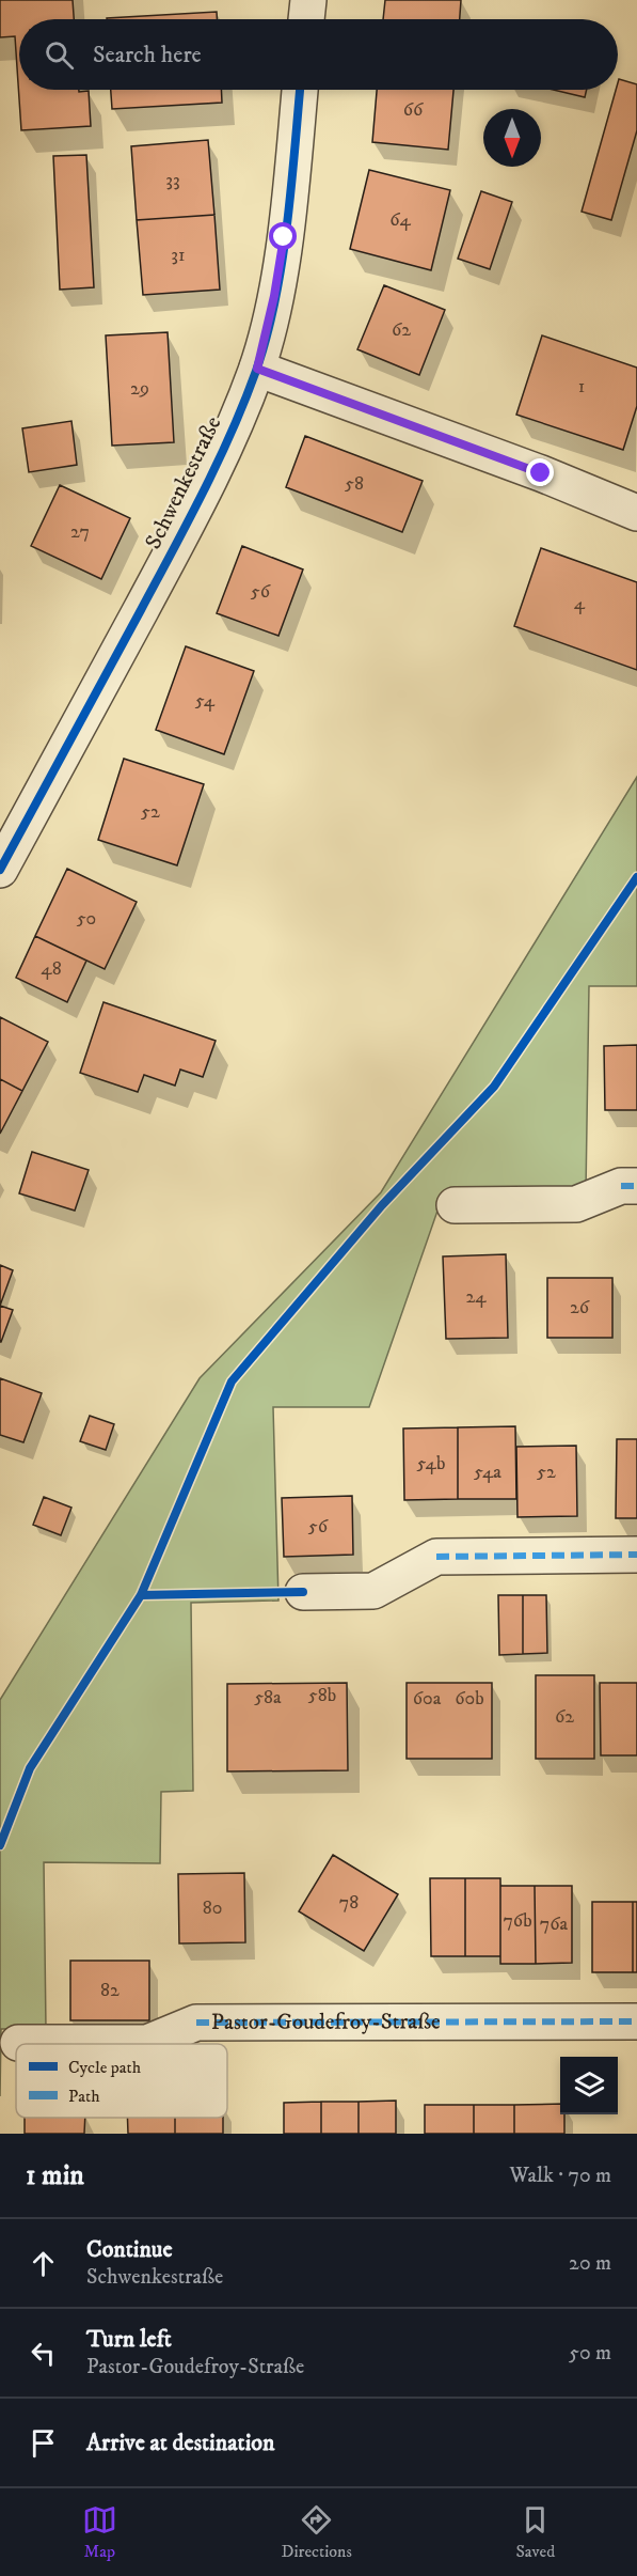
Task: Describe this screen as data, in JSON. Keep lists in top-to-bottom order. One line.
{"streets":{"street":["Schwenkestraße","Pastor-Goudefroy-Straße"]},"house_numbers":["66","33","64","31","62","1","29","58","27","56","4","54","52","50","48","24","26","54b","54a","52","56","58b","58a","60a","60b","62","78","80","76b","76a","82"],"legend":["Cycle path","Path"],"north":"bottom","page":{"search":"Search here","heading":["1 min","Walk · 70 m"],"list":[["Continue","Schwenkestraße","20 m"],["Turn left","Pastor-Goudefroy-Straße","50 m"],"Arrive at destination"],"nav":["Map","Directions","Saved"]}}
